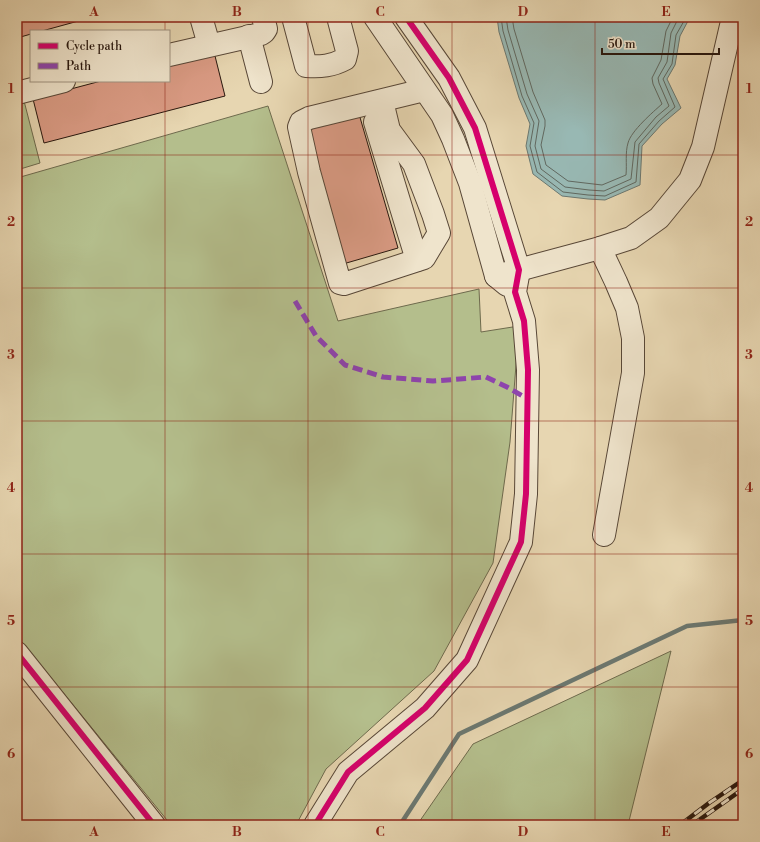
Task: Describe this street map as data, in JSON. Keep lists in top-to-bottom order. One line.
{"legend":["Cycle path","Path"],"scale_bar":"50 m","grid":{"columns":["A","B","C","D","E"],"rows":["1","2","3","4","5","6"]}}
